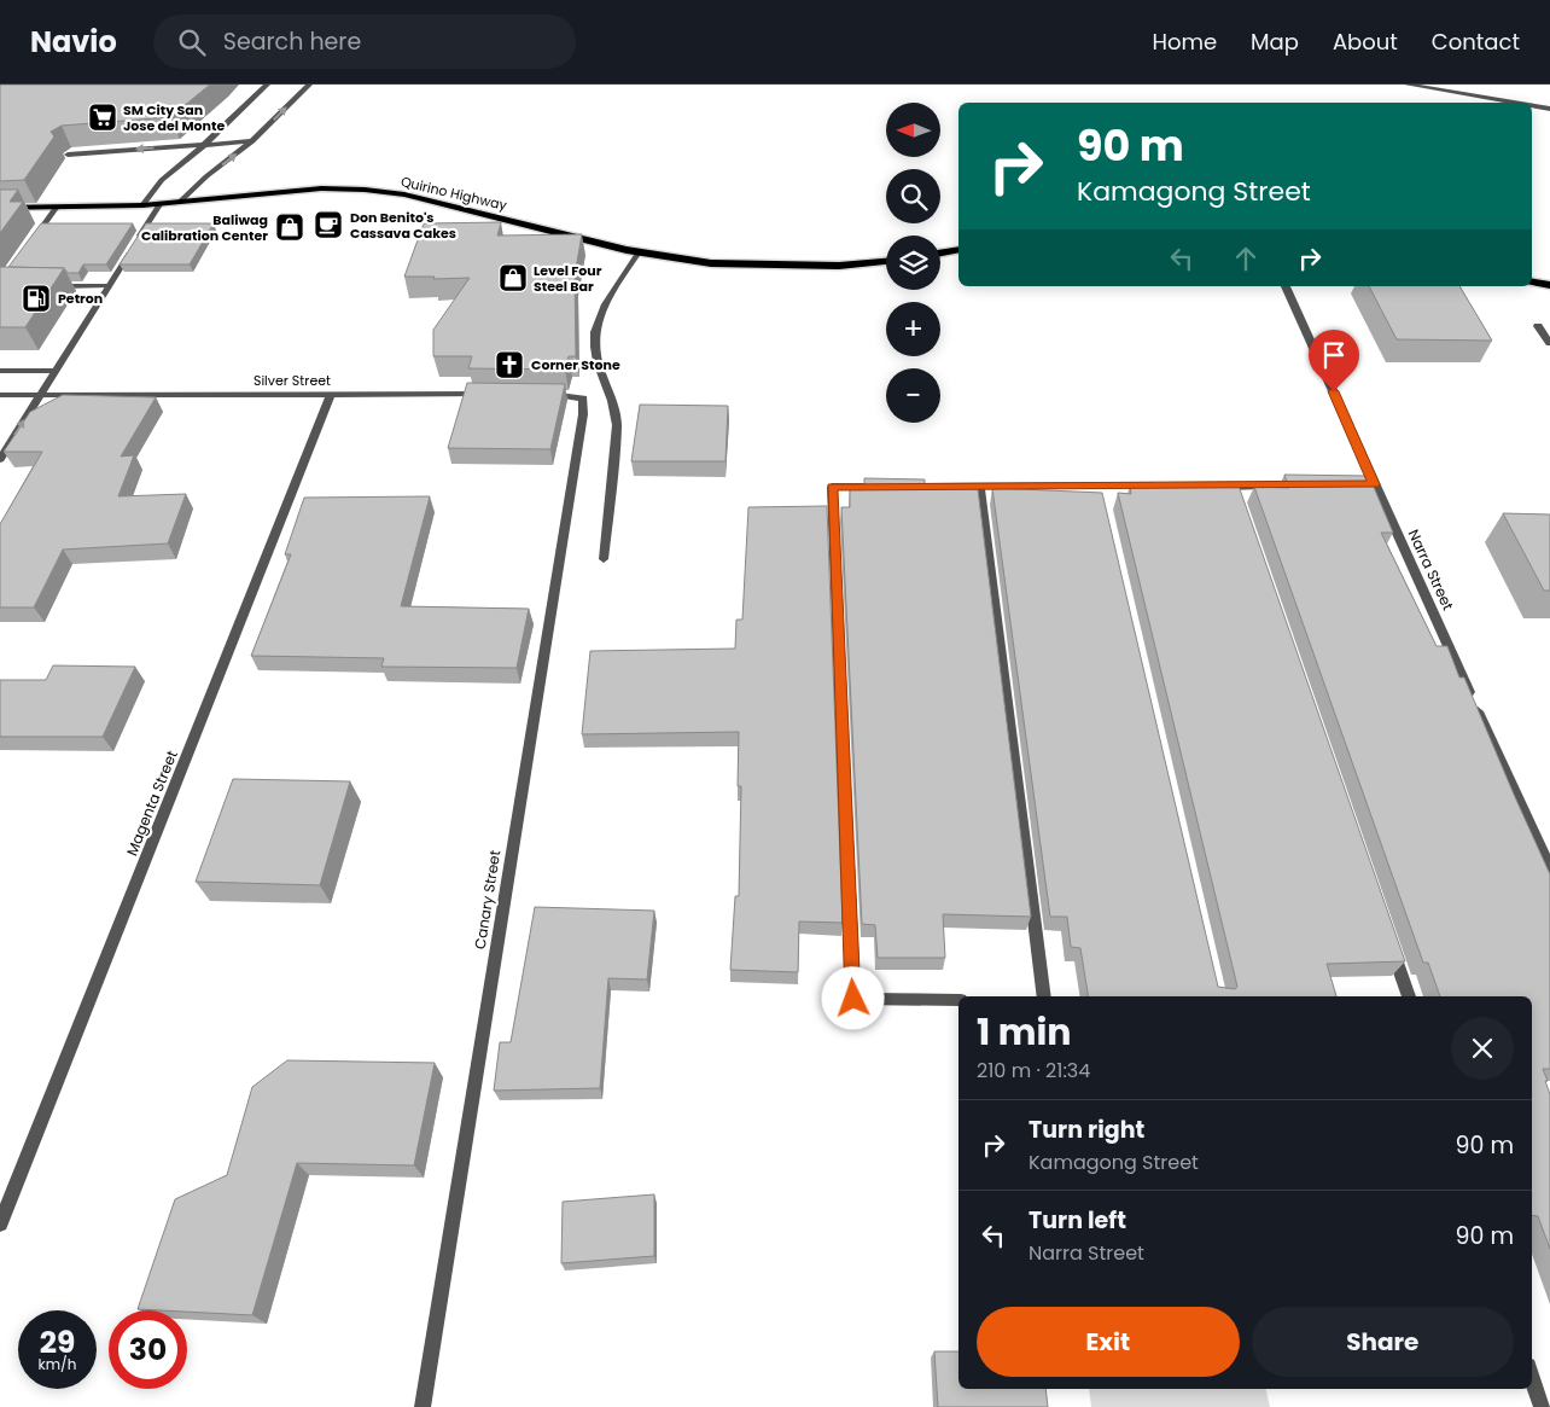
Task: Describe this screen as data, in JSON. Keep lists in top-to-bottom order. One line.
{"streets":{"main road":["Quirino Highway"],"street":["Silver Street","Narra Street","Magenta Street","Canary Street"]},"crossings":[["Silver Street","Magenta Street"]],"places":{"supermarket":["SM City San Jose del Monte"],"cafe":["Don Benito's Cassava Cakes"],"shop":["Baliwag Calibration Center","Level Four Steel Bar"],"fuel station":["Petron"],"church":["Corner Stone"]},"north":"left","page":{"header":"Navio","search":"Search here","nav":["Home","Map","About","Contact"],"map_buttons":["+","−"],"turn":["90 m","Kamagong Street"],"heading":["1 min","210 m · 21:34"],"list":[{"name":"Turn right","note":"Kamagong Street","value":"90 m"},{"name":"Turn left","note":"Narra Street","value":"90 m"}],"buttons":["Exit","Share"],"speed":"29 km/h","limit":"30"}}
